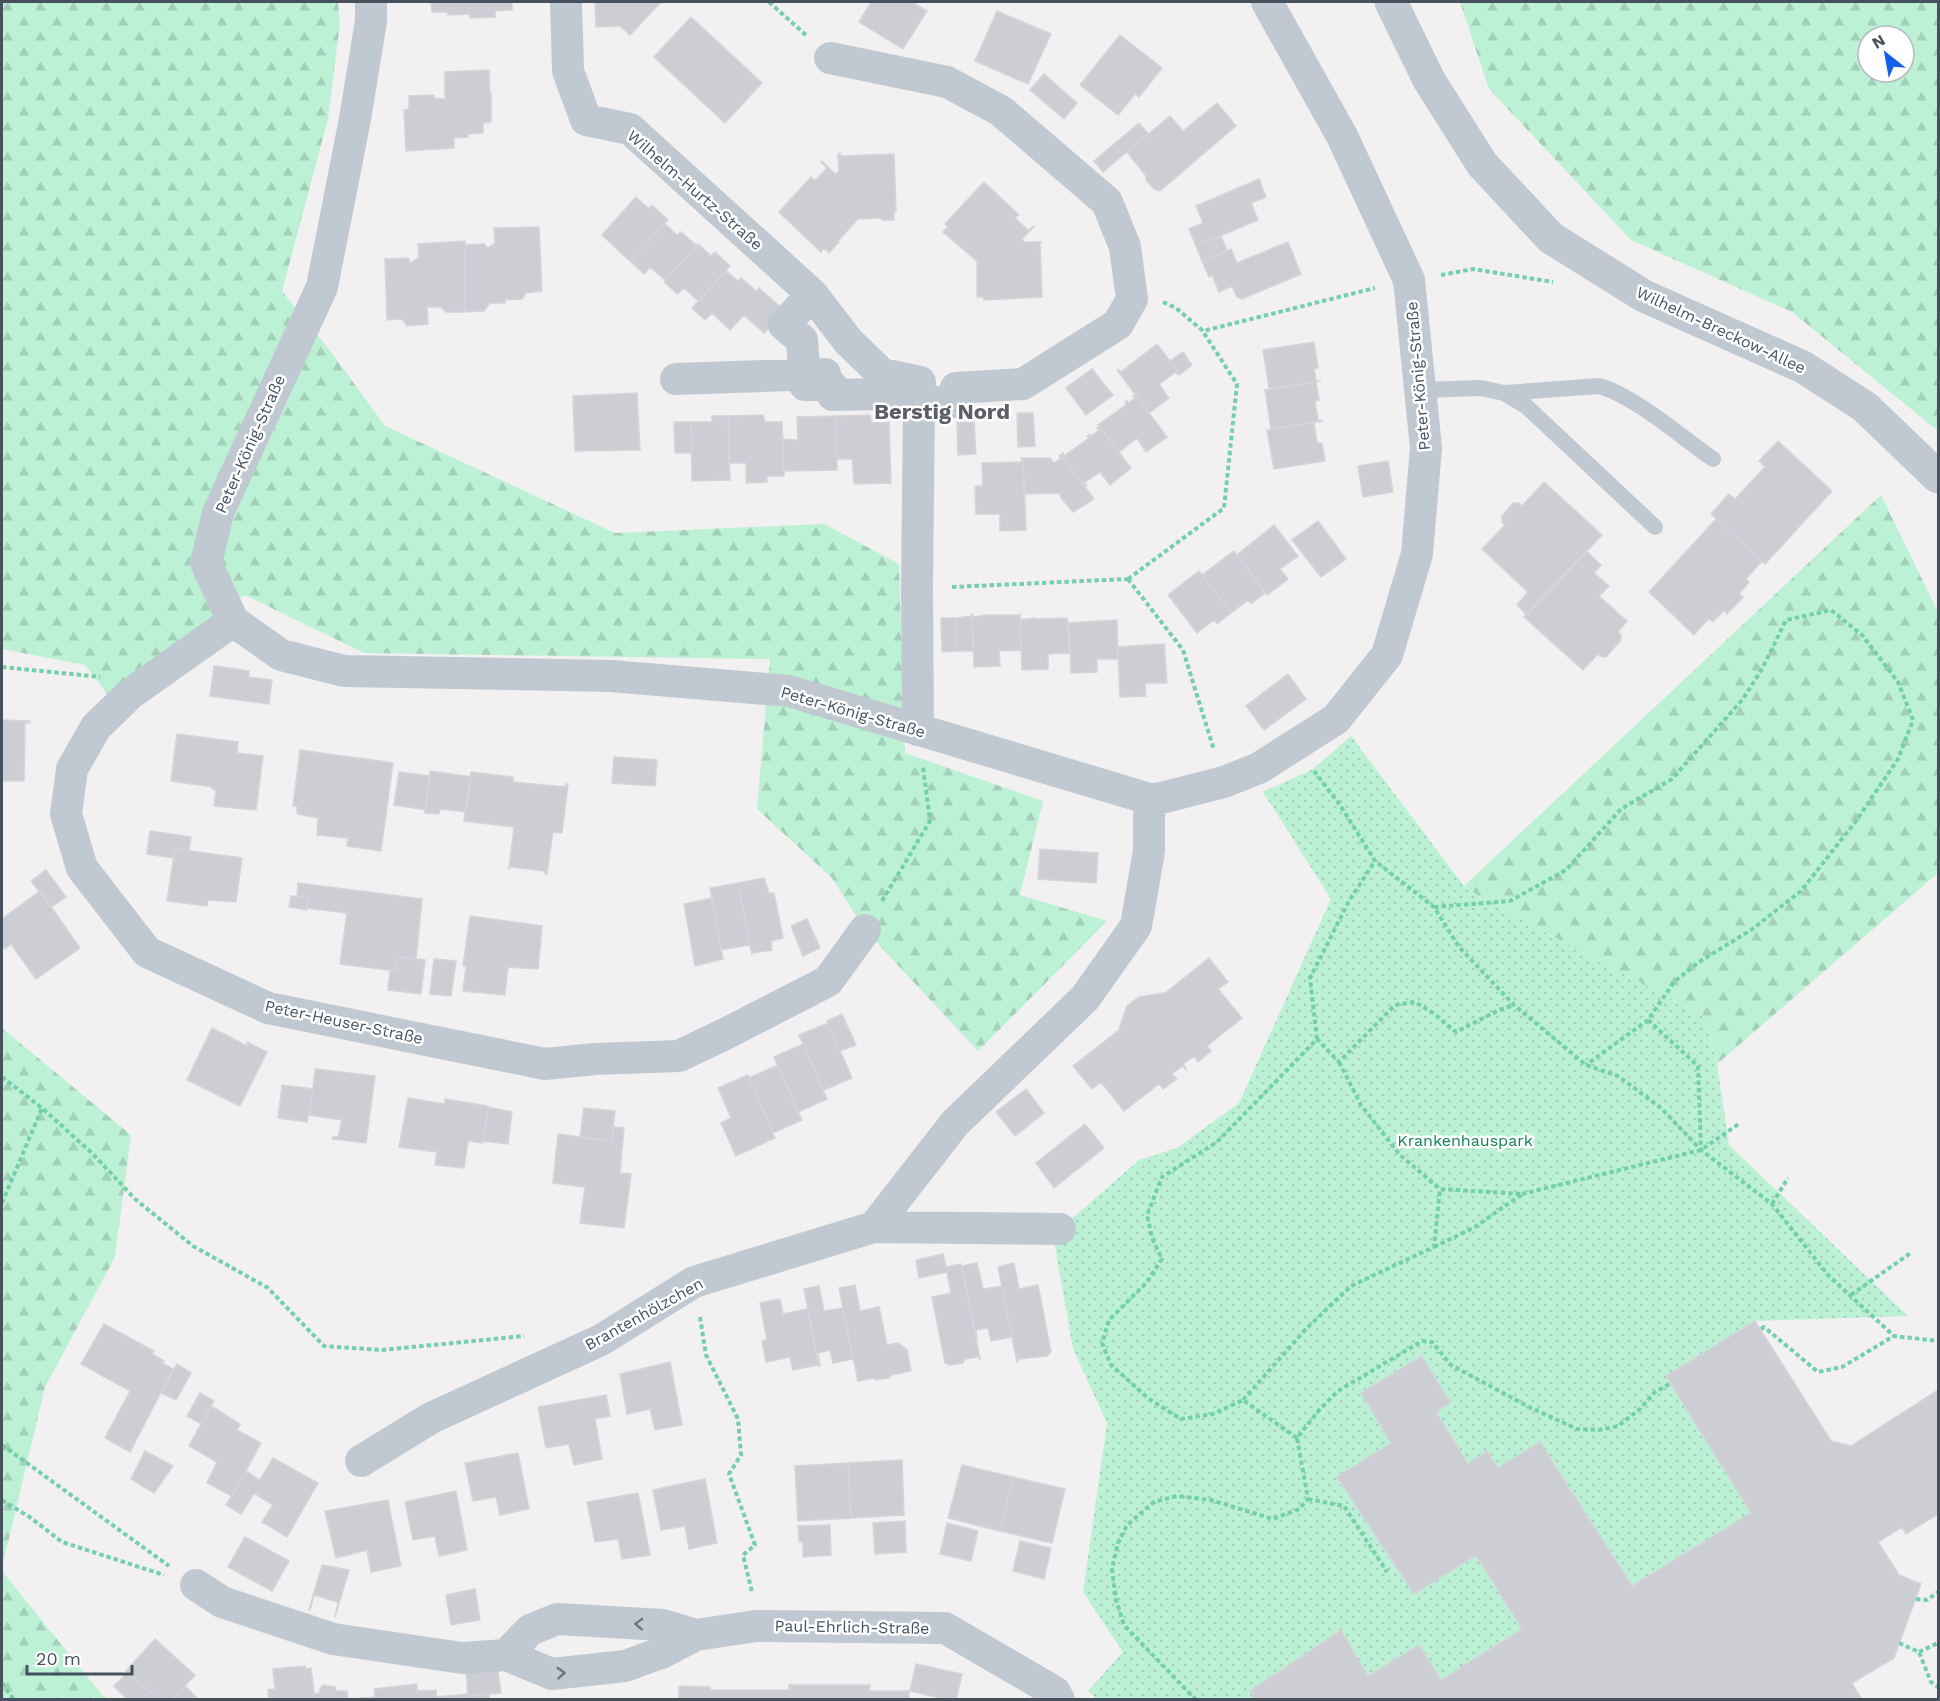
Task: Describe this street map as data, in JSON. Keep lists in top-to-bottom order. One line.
{"streets":{"street":["Wilhelm-Hurtz-Straße","Wilhelm-Breckow-Allee","Peter-König-Straße","Peter-Heuser-Straße","Brantenhölzchen","Paul-Ehrlich-Straße"]},"crossings":[["Peter-König-Straße","Peter-Heuser-Straße"]],"districts":["Berstig Nord"],"parks":["Krankenhauspark"],"scale_bar":"20 m","north":"top left"}
